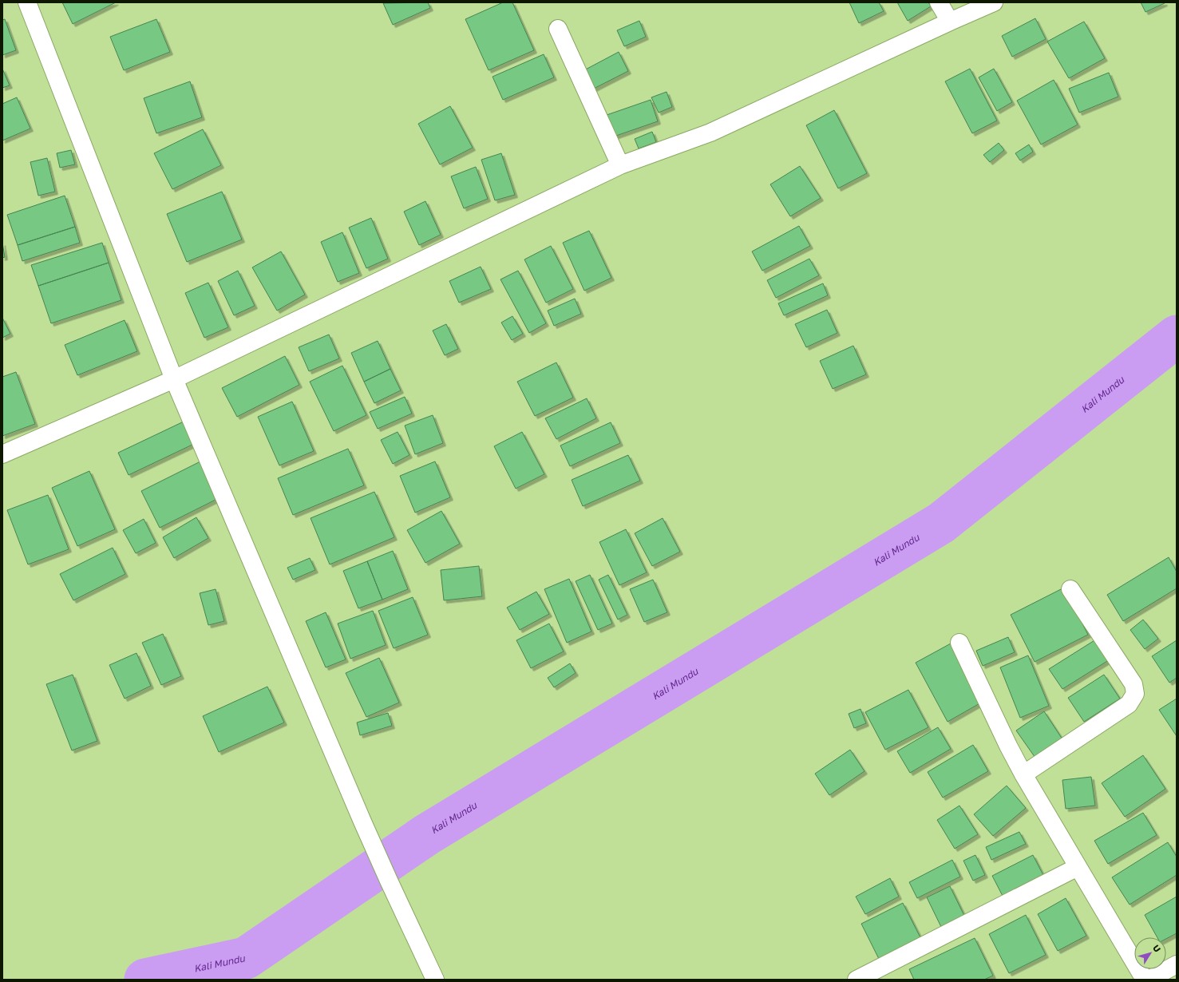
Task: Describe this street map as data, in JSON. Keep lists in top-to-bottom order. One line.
{"water":["Kali Mundu"],"north":"top right"}
